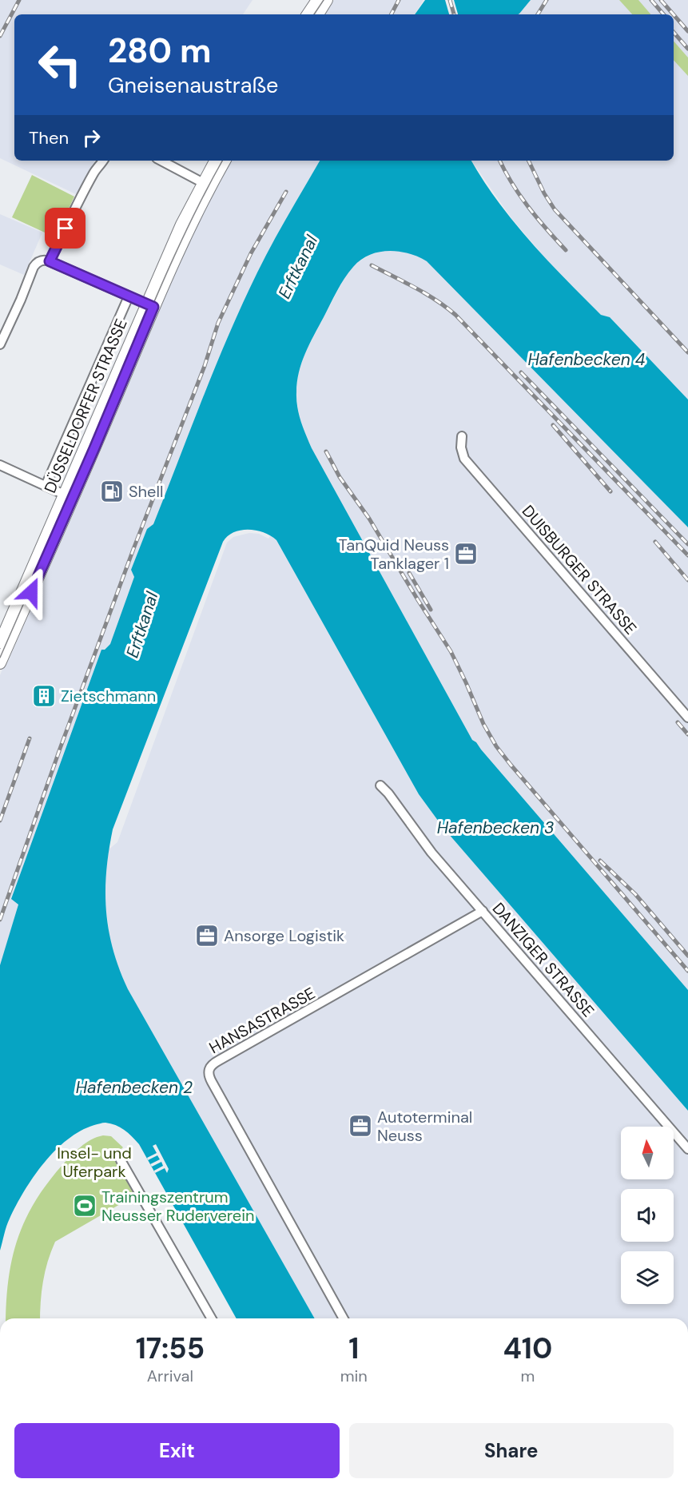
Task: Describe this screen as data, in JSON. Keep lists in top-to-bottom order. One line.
{"streets":{"main road":["DÜSSELDORFER STRASSE"],"street":["DUISBURGER STRASSE","DANZIGER STRASSE","HANSASTRASSE"]},"crossings":[["DANZIGER STRASSE","HANSASTRASSE"]],"water":["Erftkanal","Hafenbecken 4","Hafenbecken 3","Hafenbecken 2"],"parks":["Insel- und Uferpark"],"places":{"fuel station":["Shell"],"office":["TanQuid Neuss Tanklager 1","Ansorge Logistik","Autoterminal Neuss"],"building":["Zietschmann"],"sports":["Trainingszentrum Neusser Ruderverein"]},"north":"top","page":{"turn":["280 m","Gneisenaustraße"],"then":"Then","eta":["17:55","Arrival","1","min","410","m"],"buttons":["Exit","Share"]}}
